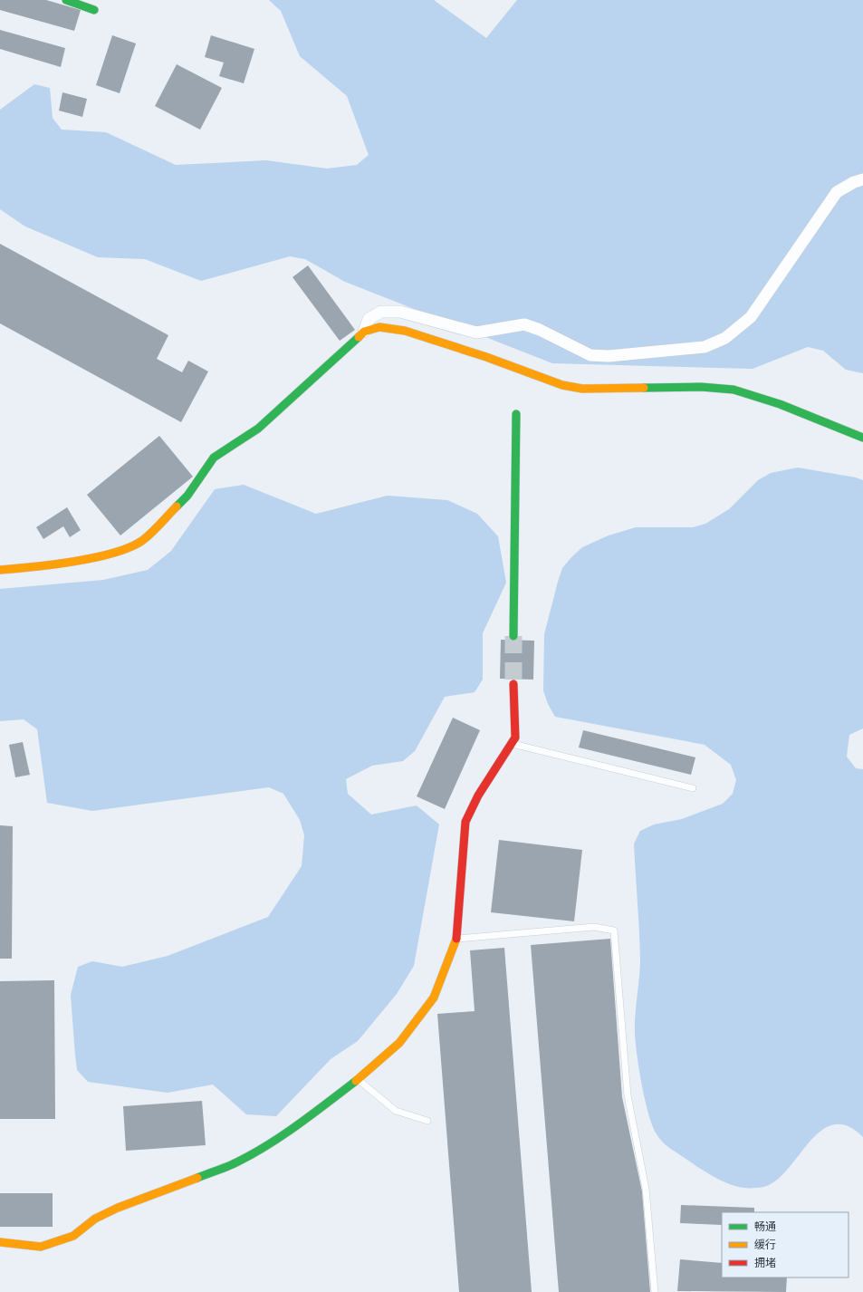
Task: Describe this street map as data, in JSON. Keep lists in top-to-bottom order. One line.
{"legend":["畅通","缓行","拥堵"]}
